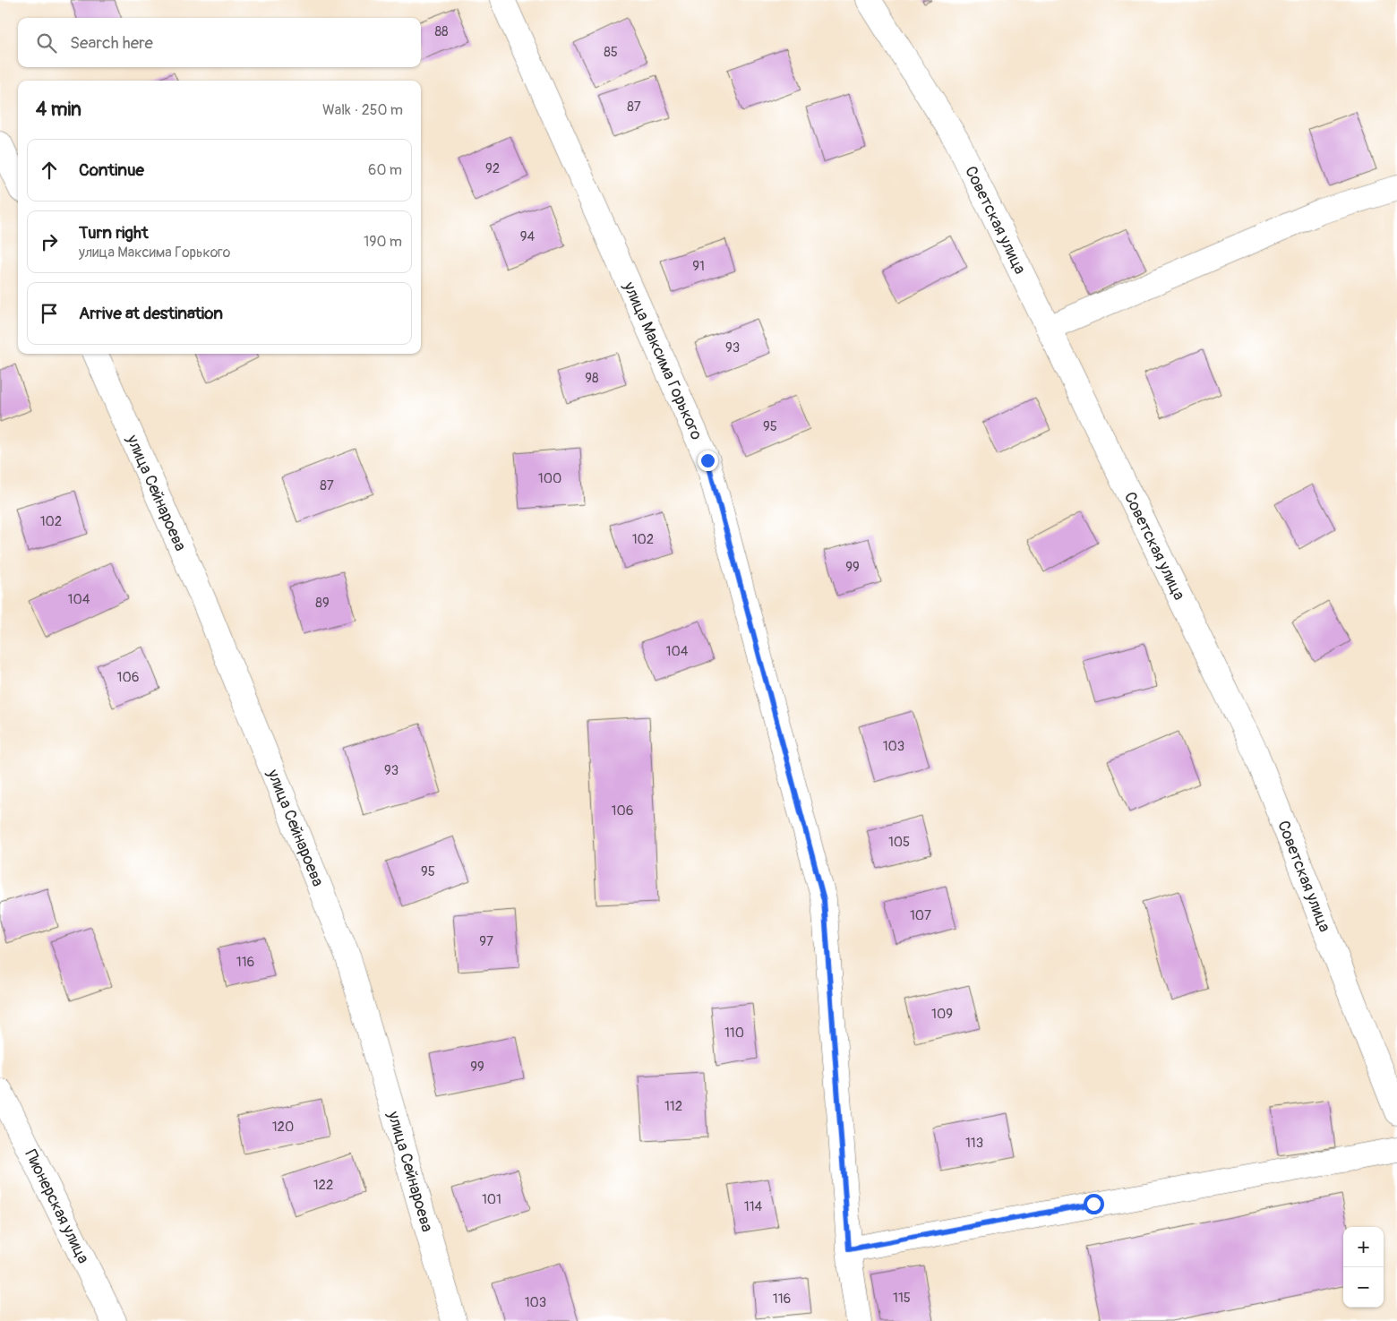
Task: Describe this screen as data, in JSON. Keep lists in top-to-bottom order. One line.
{"streets":{"street":["Советская улица","улица Максима Горького","улица Сейнароева","Пионерская улица"]},"house_numbers":["88","85","87","92","94","91","93","98","95","100","87","102","102","99","104","89","104","106","103","93","106","105","95","107","97","116","109","110","99","112","120","113","122","101","114","115","116","103"],"page":{"search":"Search here","heading":["4 min","Walk · 250 m"],"list":[["Continue","60 m"],["Turn right","улица Максима Горького","190 m"],"Arrive at destination"],"map_buttons":["+","−"]}}
